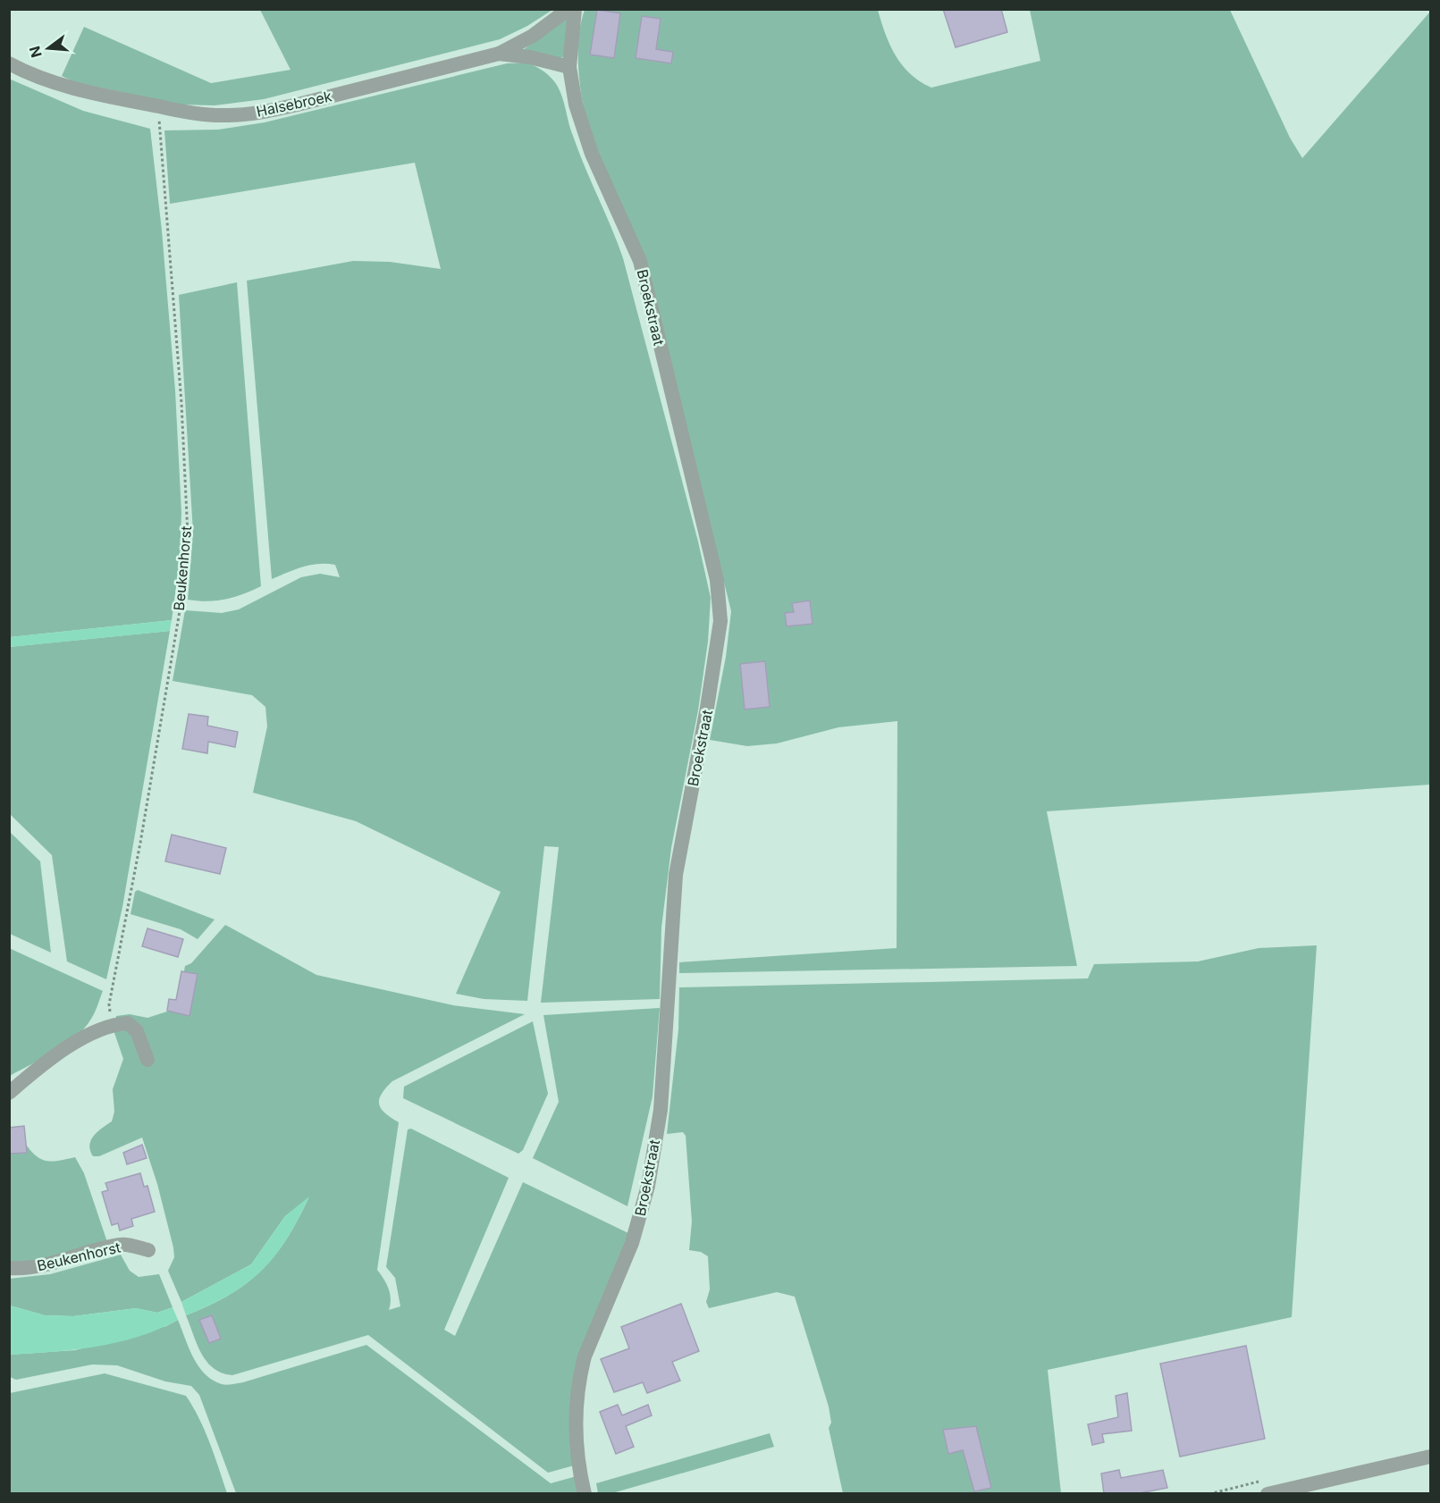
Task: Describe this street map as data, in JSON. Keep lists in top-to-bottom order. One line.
{"streets":{"street":["Halsebroek","Broekstraat","Beukenhorst"]},"crossings":[["Halsebroek","Beukenhorst"]],"north":"left"}
